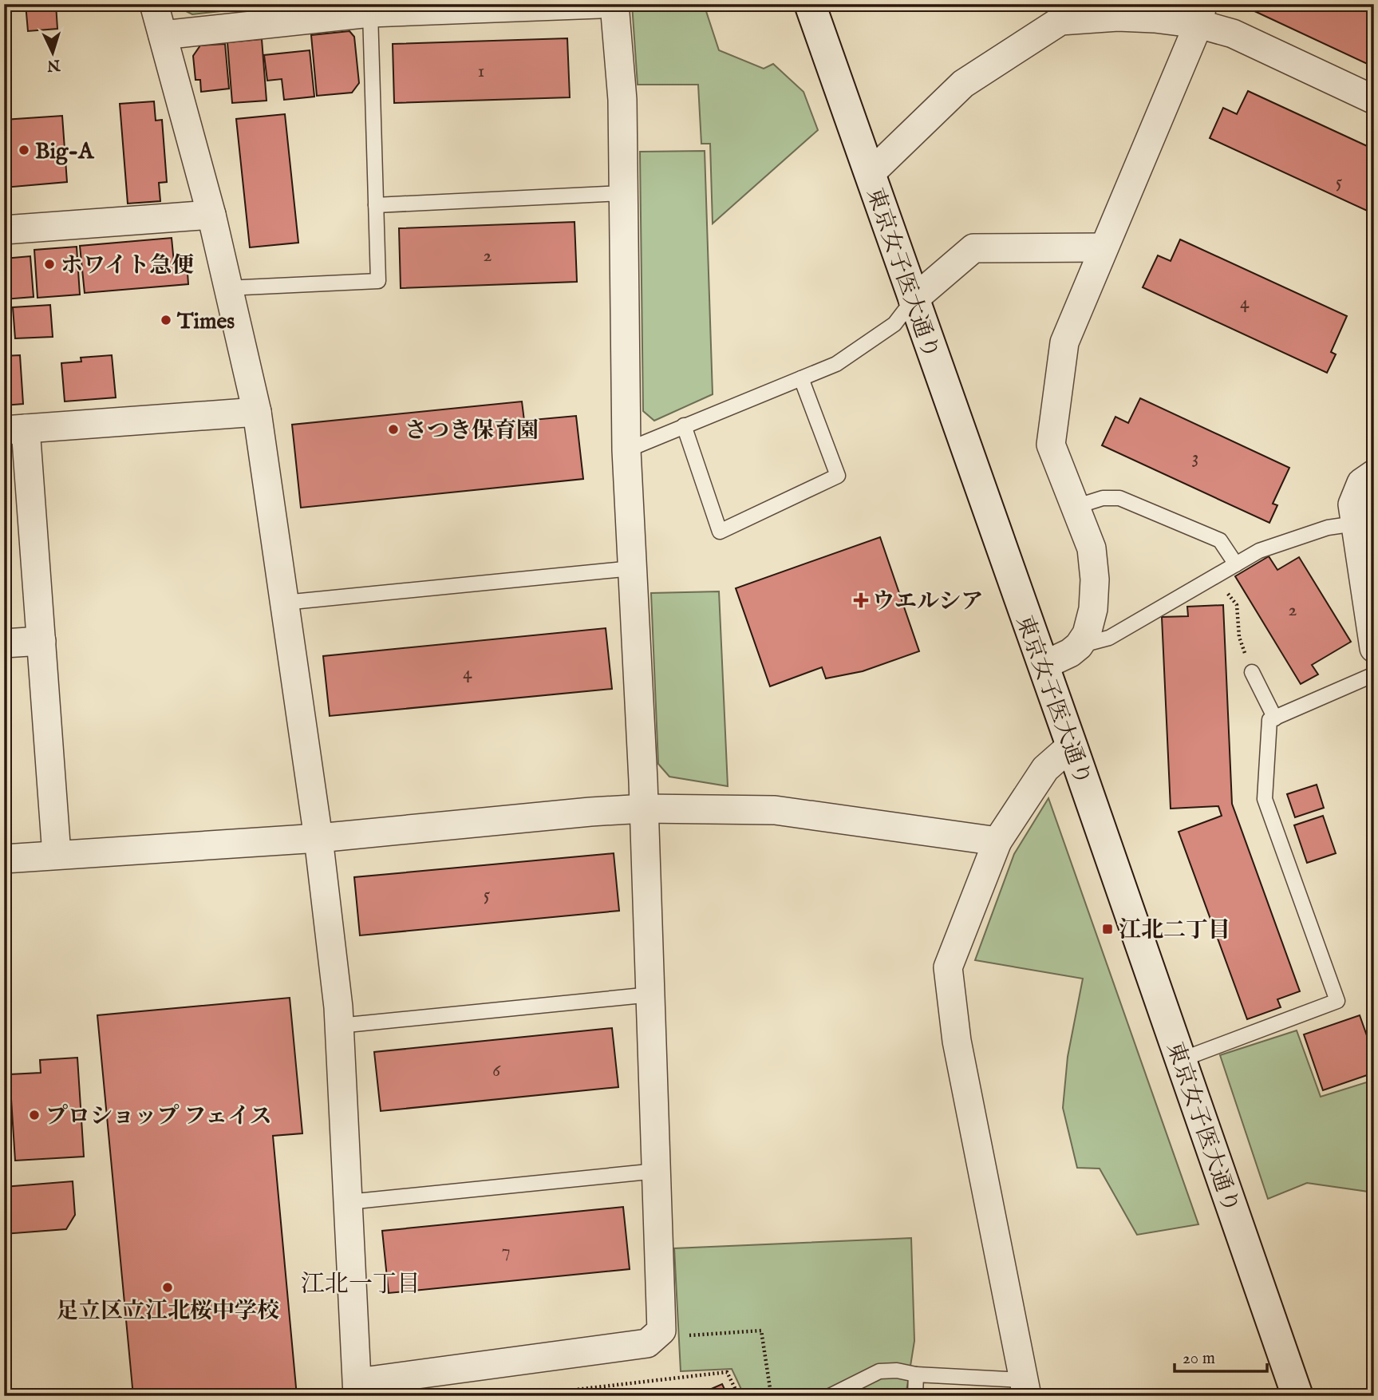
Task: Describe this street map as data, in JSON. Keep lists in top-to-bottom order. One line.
{"streets":{"street":["東京女子医大通り"]},"districts":["江北一丁目"],"places":{"other":["Big-A","ホワイト急便","Times","さつき保育園","プロショップ フェイス","足立区立江北桜中学校"],"health":["ウエルシア"],"transit":["江北二丁目"]},"house_numbers":["1","5","2","4","3","2","4","5","6","7"],"scale_bar":"20 m","north":"bottom"}
